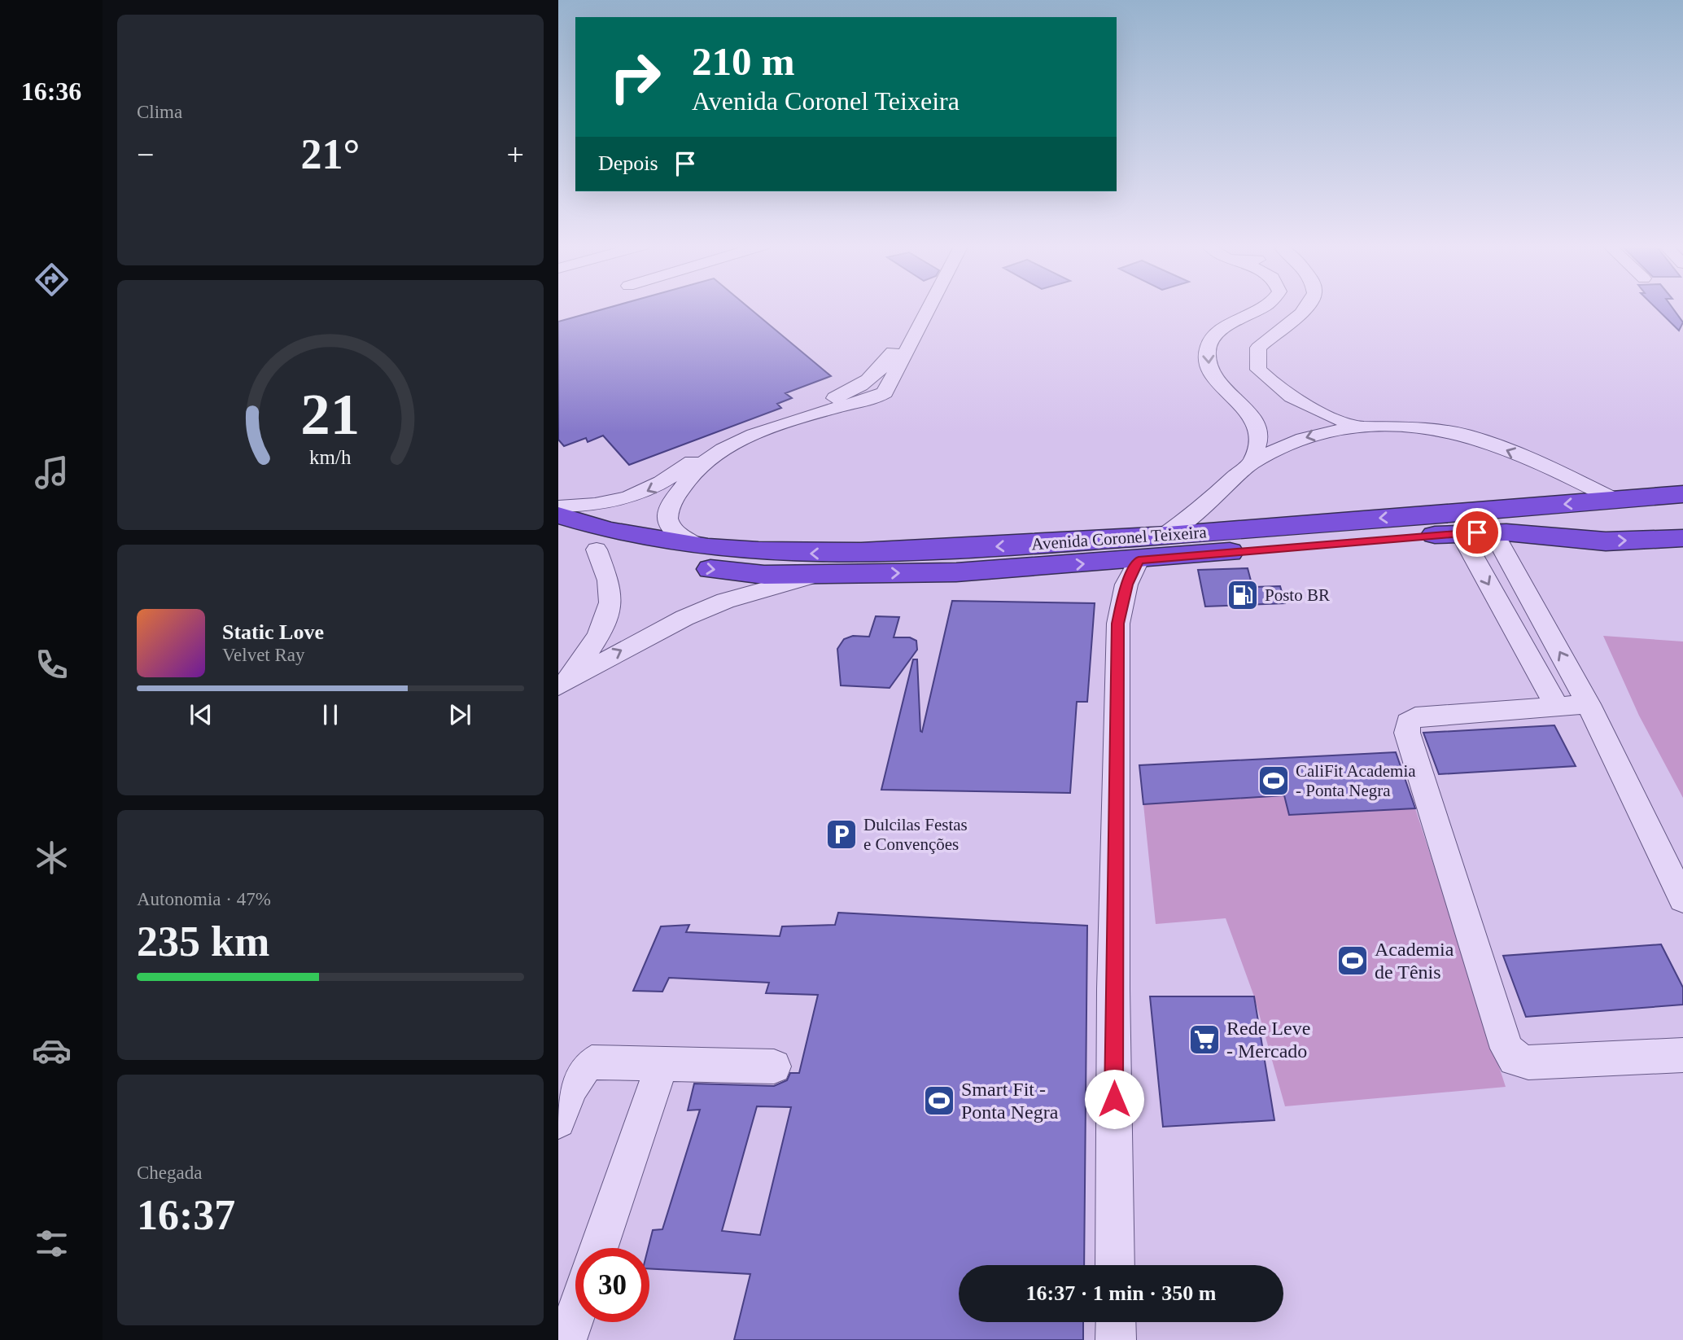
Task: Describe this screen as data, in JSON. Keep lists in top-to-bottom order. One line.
{"streets":{"highway":["Avenida Coronel Teixeira"]},"places":{"fuel station":["Posto BR"],"sports":["CaliFit Academia - Ponta Negra","Academia de Tênis","Smart Fit - Ponta Negra"],"parking":["Dulcilas Festas e Convenções"],"supermarket":["Rede Leve - Mercado"]},"page":{"tabs":"16:36","tile":["Clima",["Autonomia · 47%","235 km"],["Chegada","16:37"]],"turn":["210 m","Avenida Coronel Teixeira"],"heat":["−","21°","+"],"then":"Depois","song":["Static Love","Velvet Ray"],"limit":"30","trip":"16:37 · 1 min · 350 m","gauge":["21","km/h"]}}
